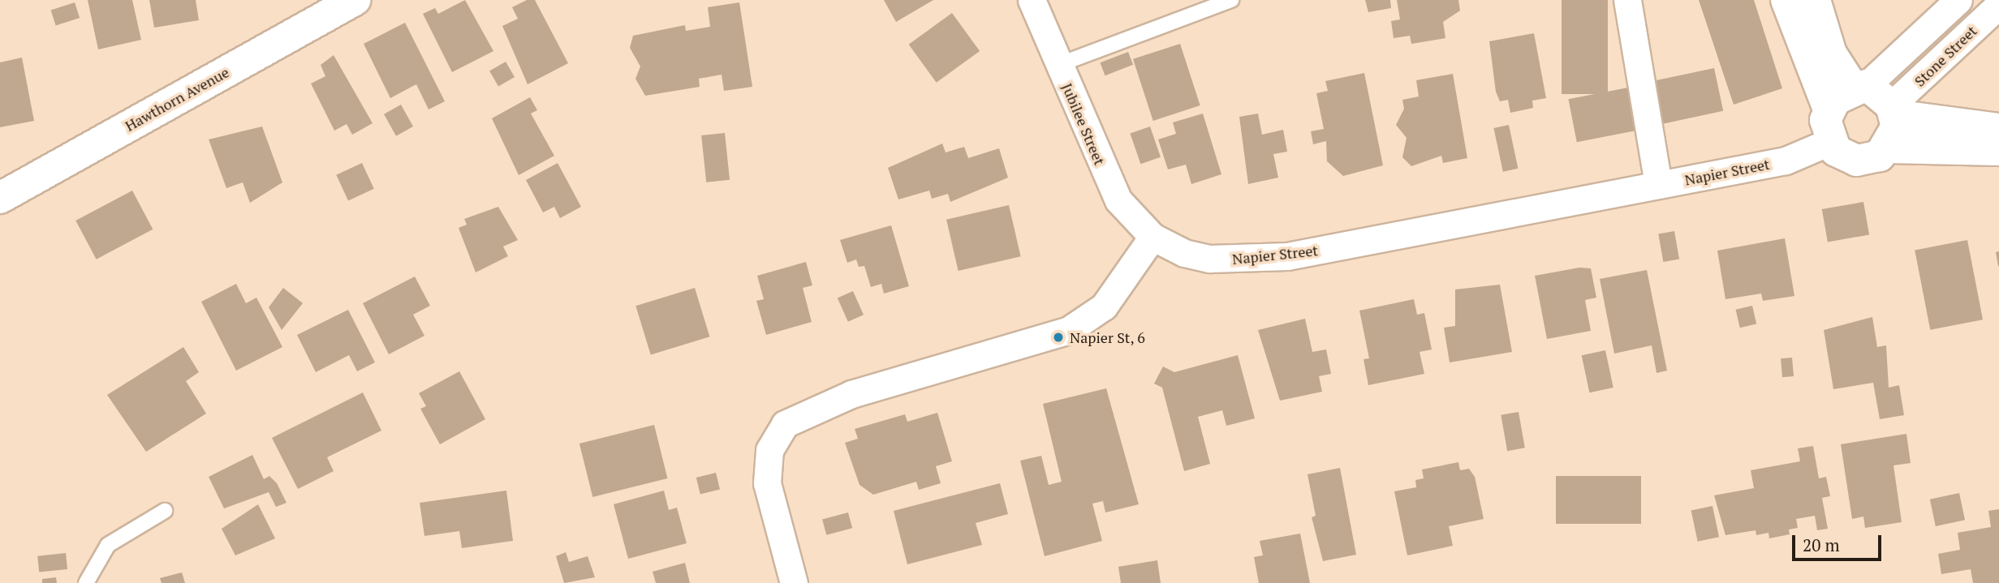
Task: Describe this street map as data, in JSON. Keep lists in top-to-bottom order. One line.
{"streets":{"street":["Stone Street","Hawthorn Avenue","Jubilee Street","Napier Street"]},"crossings":[["Stone Street","Napier Street"],["Jubilee Street","Napier Street"]],"places":["Napier St, 6"],"scale_bar":"20 m"}
